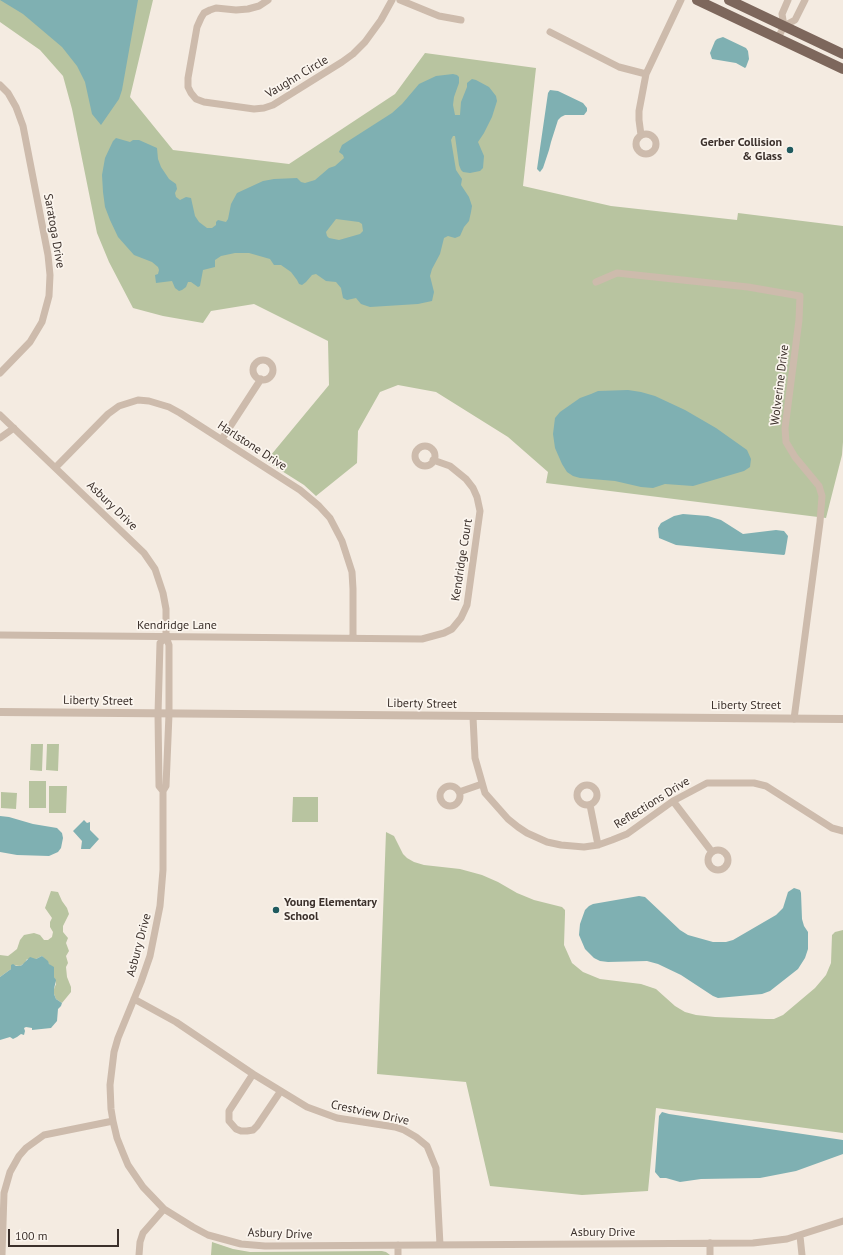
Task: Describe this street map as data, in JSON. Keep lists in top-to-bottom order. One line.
{"streets":{"street":["Vaughn Circle","Saratoga Drive","Wolverine Drive","Harlstone Drive","Asbury Drive","Kendridge Court","Kendridge Lane","Liberty Street","Reflections Drive","Crestview Drive"]},"crossings":[["Wolverine Drive","Liberty Street"],["Harlstone Drive","Asbury Drive"],["Harlstone Drive","Kendridge Court"],["Harlstone Drive","Kendridge Lane"],["Asbury Drive","Kendridge Lane"],["Asbury Drive","Liberty Street"],["Asbury Drive","Crestview Drive"],["Kendridge Court","Kendridge Lane"],["Liberty Street","Reflections Drive"]],"places":["Gerber Collision & Glass","Young Elementary School"],"scale_bar":"100 m"}
